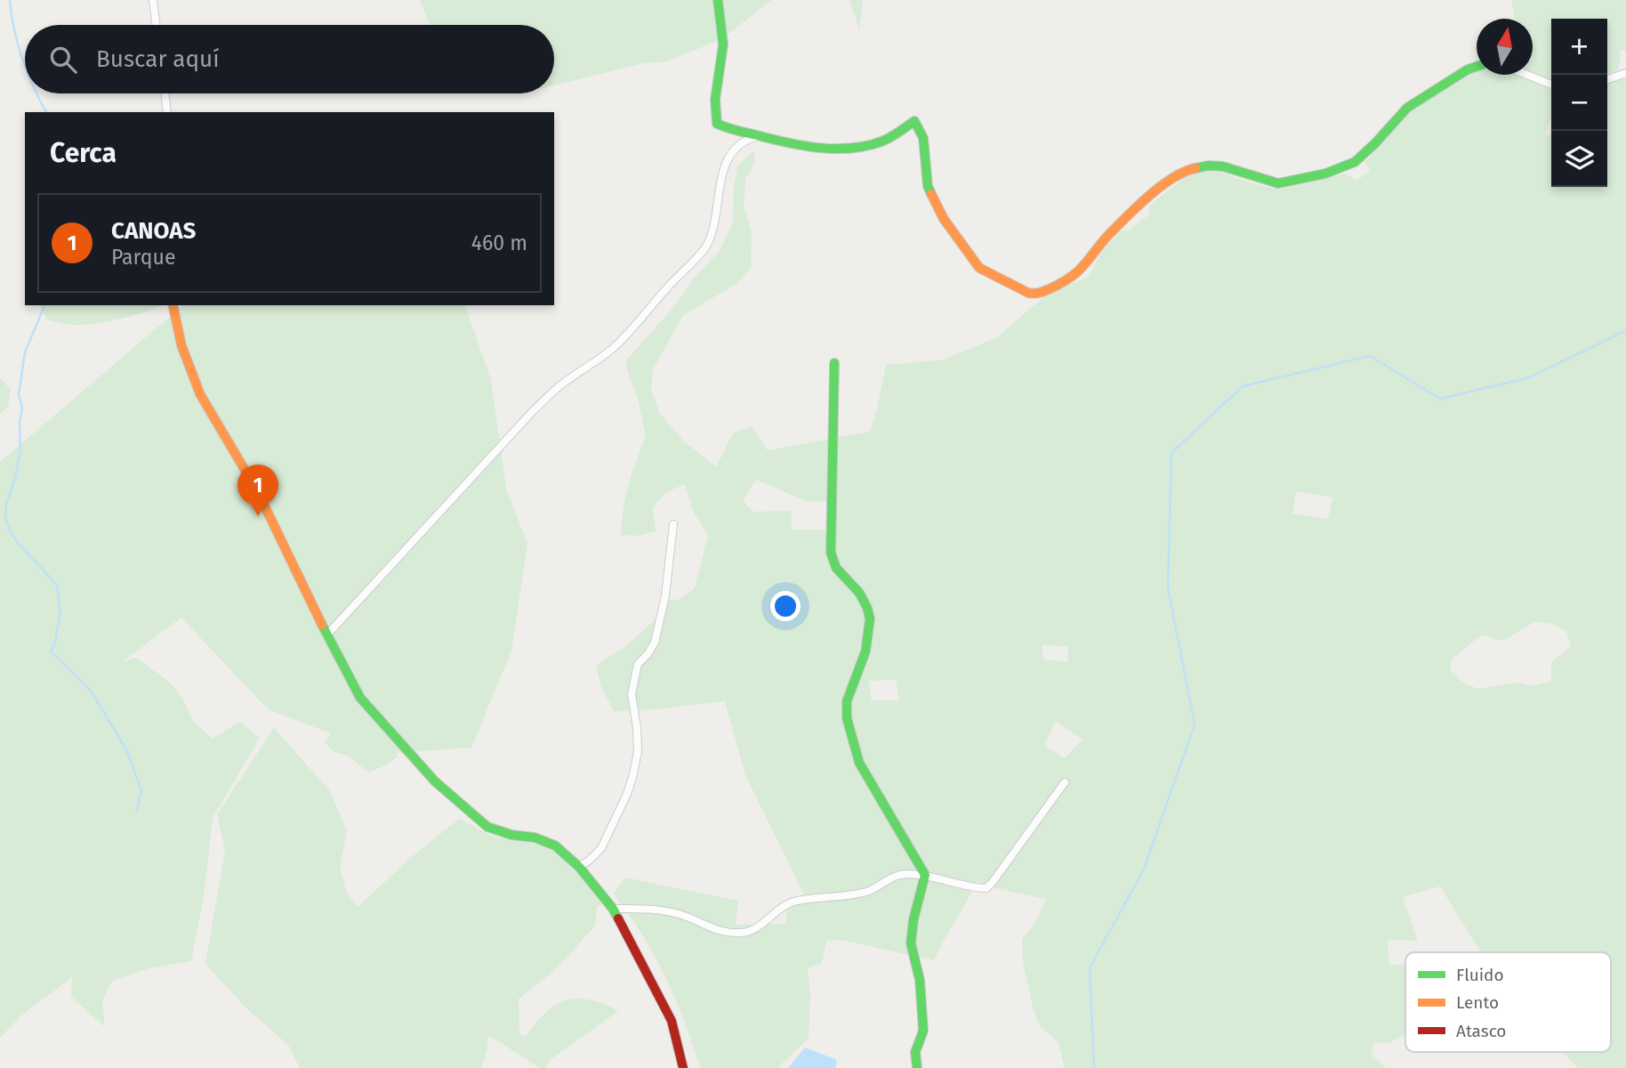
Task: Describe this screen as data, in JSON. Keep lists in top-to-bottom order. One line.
{"legend":["Fluido","Lento","Atasco"],"north":"top","page":{"map_buttons":["+","−"],"search":"Buscar aquí","heading":"Cerca","list":[{"mark":"1","name":"CANOAS","note":"Parque","value":"460 m"}],"pins":"1"}}
